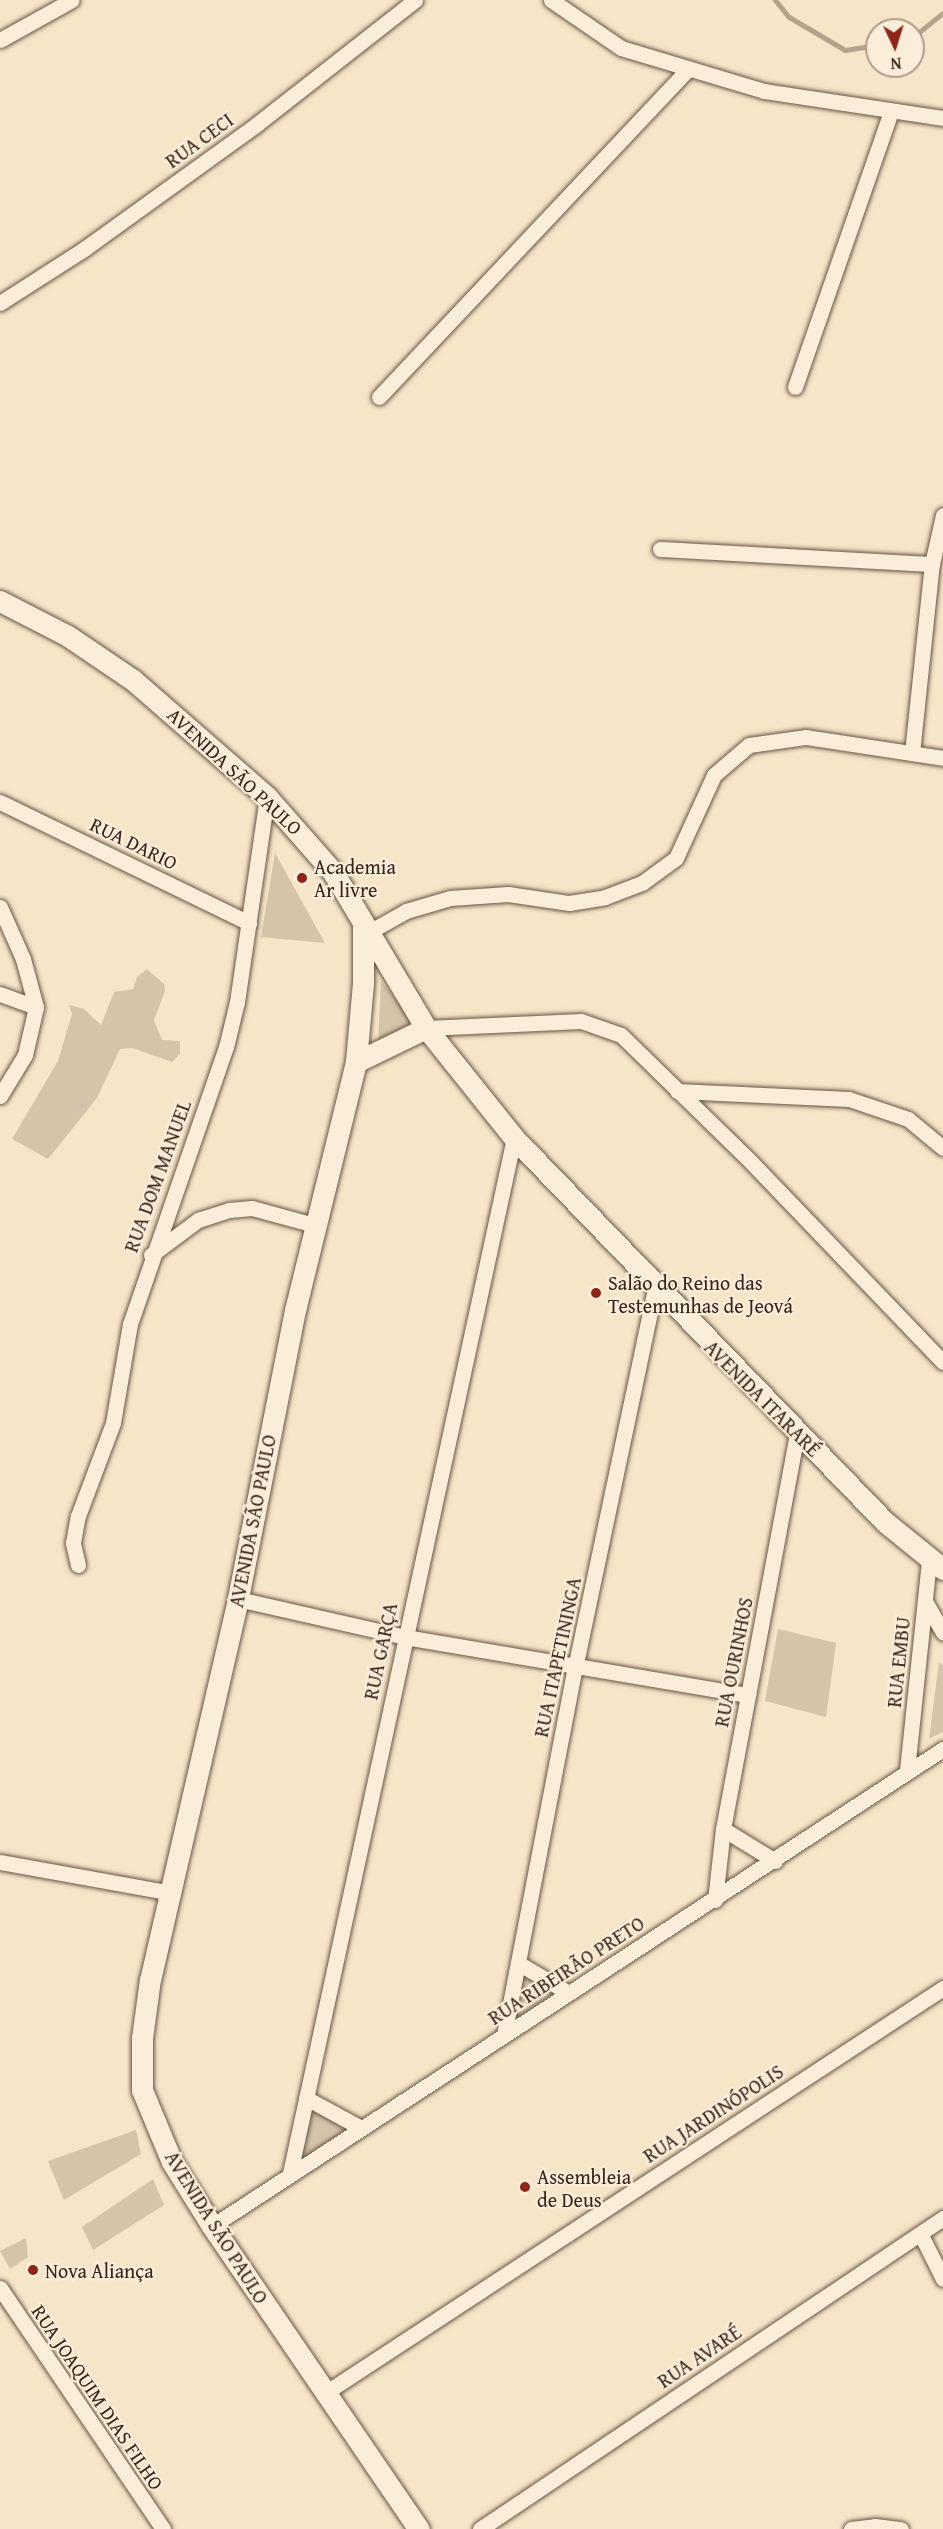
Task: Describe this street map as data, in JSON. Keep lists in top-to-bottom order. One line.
{"streets":{"main road":["AVENIDA SÃO PAULO","AVENIDA ITARARÉ"],"street":["RUA CECI","RUA DARIO","RUA DOM MANUEL","RUA GARÇA","RUA ITAPETININGA","RUA OURINHOS","RUA EMBU","RUA RIBEIRÃO PRETO","RUA JARDINÓPOLIS","RUA AVARÉ","RUA JOAQUIM DIAS FILHO"]},"crossings":[["AVENIDA SÃO PAULO","RUA DOM MANUEL"],["AVENIDA SÃO PAULO","AVENIDA ITARARÉ"],["AVENIDA SÃO PAULO","RUA RIBEIRÃO PRETO"],["AVENIDA SÃO PAULO","RUA JARDINÓPOLIS"],["RUA DARIO","RUA DOM MANUEL"],["AVENIDA ITARARÉ","RUA GARÇA"],["AVENIDA ITARARÉ","RUA ITAPETININGA"],["AVENIDA ITARARÉ","RUA OURINHOS"],["AVENIDA ITARARÉ","RUA EMBU"],["RUA GARÇA","RUA RIBEIRÃO PRETO"],["RUA ITAPETININGA","RUA RIBEIRÃO PRETO"],["RUA OURINHOS","RUA RIBEIRÃO PRETO"],["RUA EMBU","RUA RIBEIRÃO PRETO"]],"places":["Academia Ar livre","Salão do Reino das Testemunhas de Jeová","Assembleia de Deus","Nova Aliança"],"north":"bottom"}
